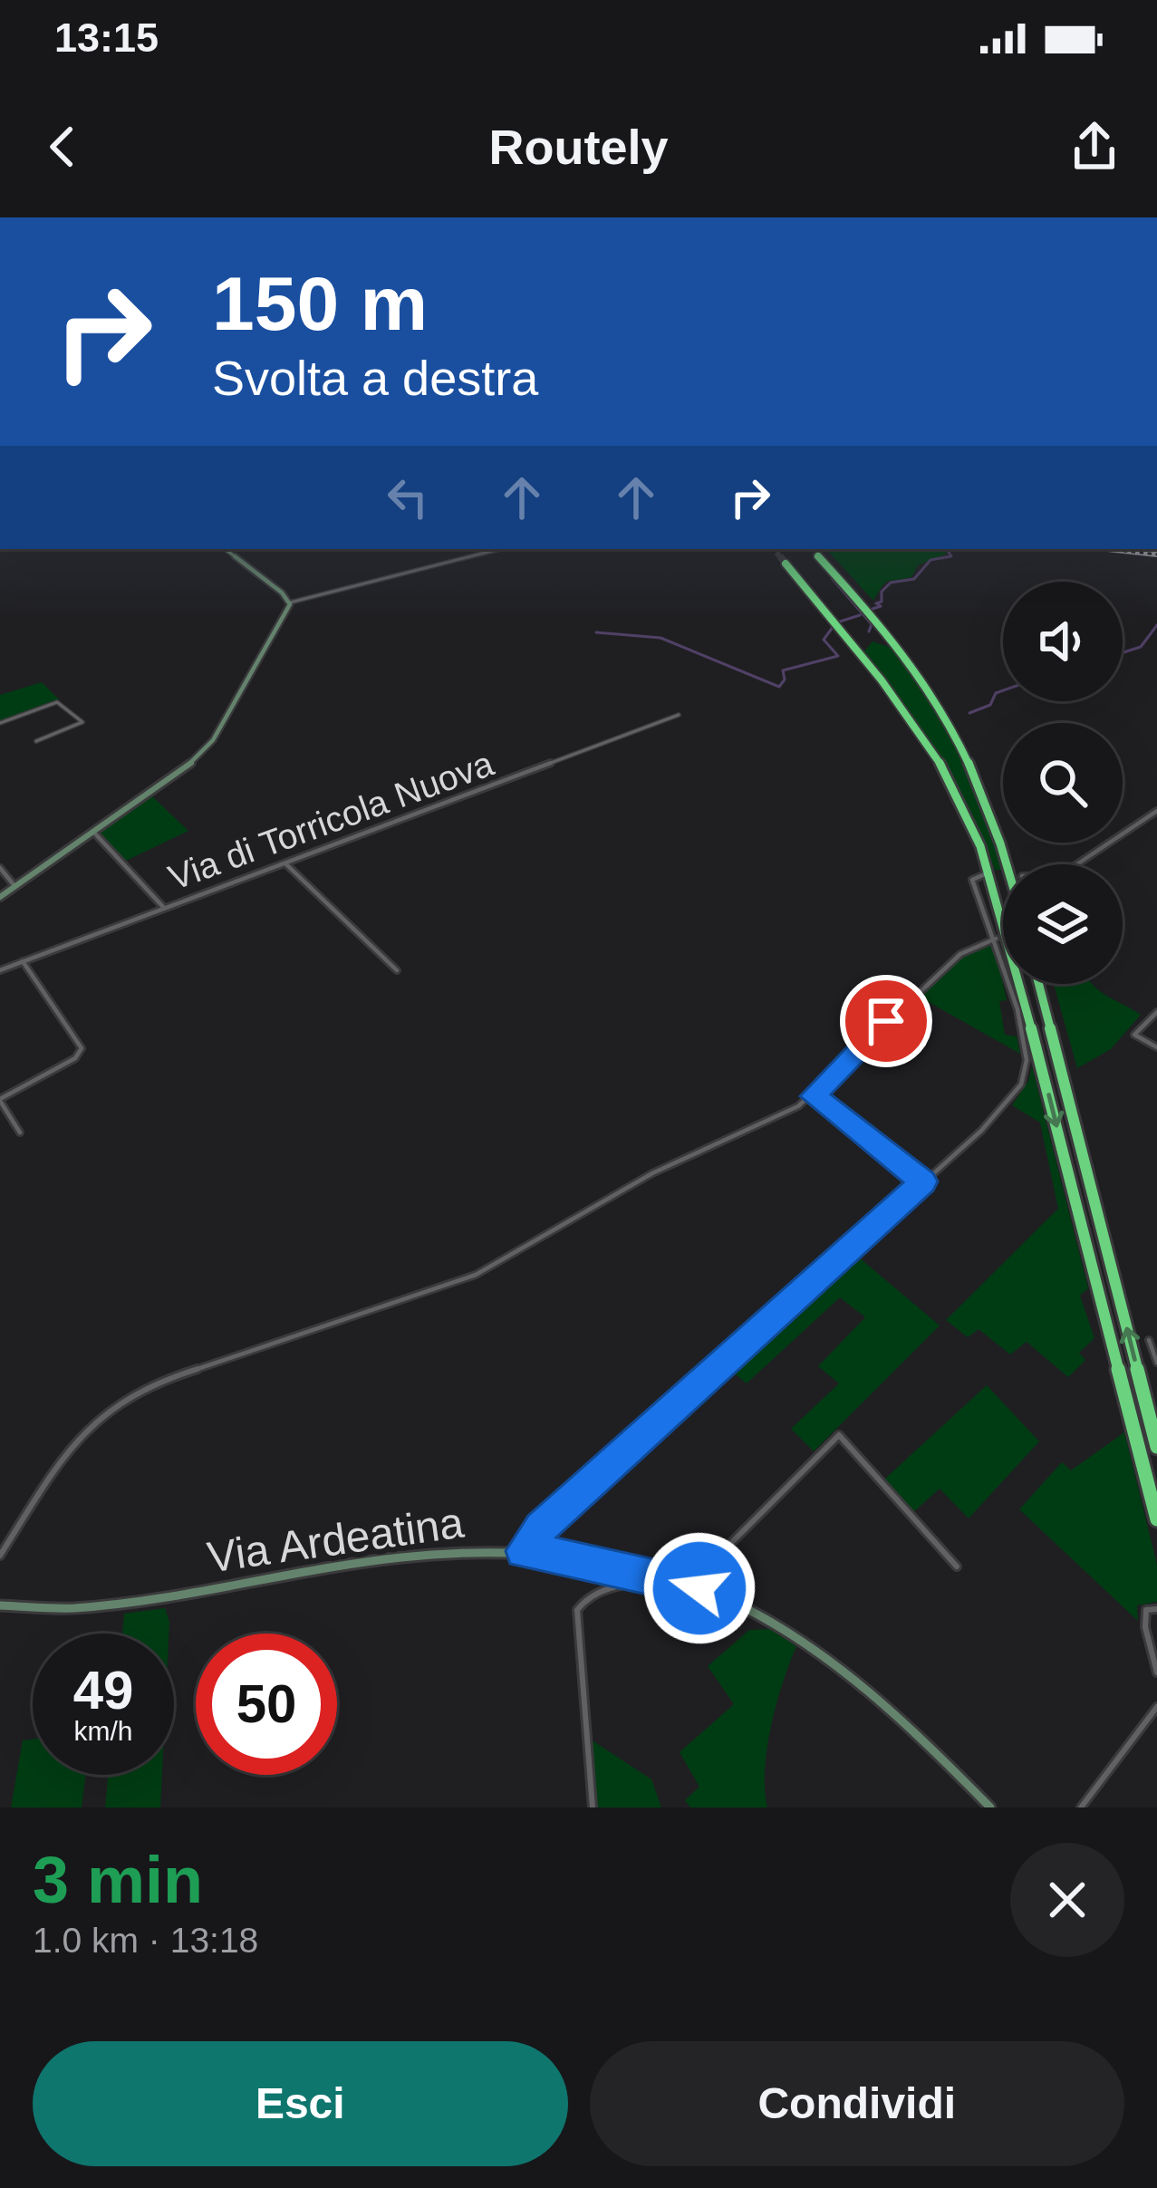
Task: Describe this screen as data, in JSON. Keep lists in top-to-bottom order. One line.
{"streets":{"street":["Via di Torricola Nuova","Via Ardeatina"]},"page":{"status":"13:15","header":"Routely","turn":["150 m","Svolta a destra"],"speed":"49 km/h","limit":"50","heading":["3 min","1.0 km · 13:18"],"buttons":["Esci","Condividi"]}}
